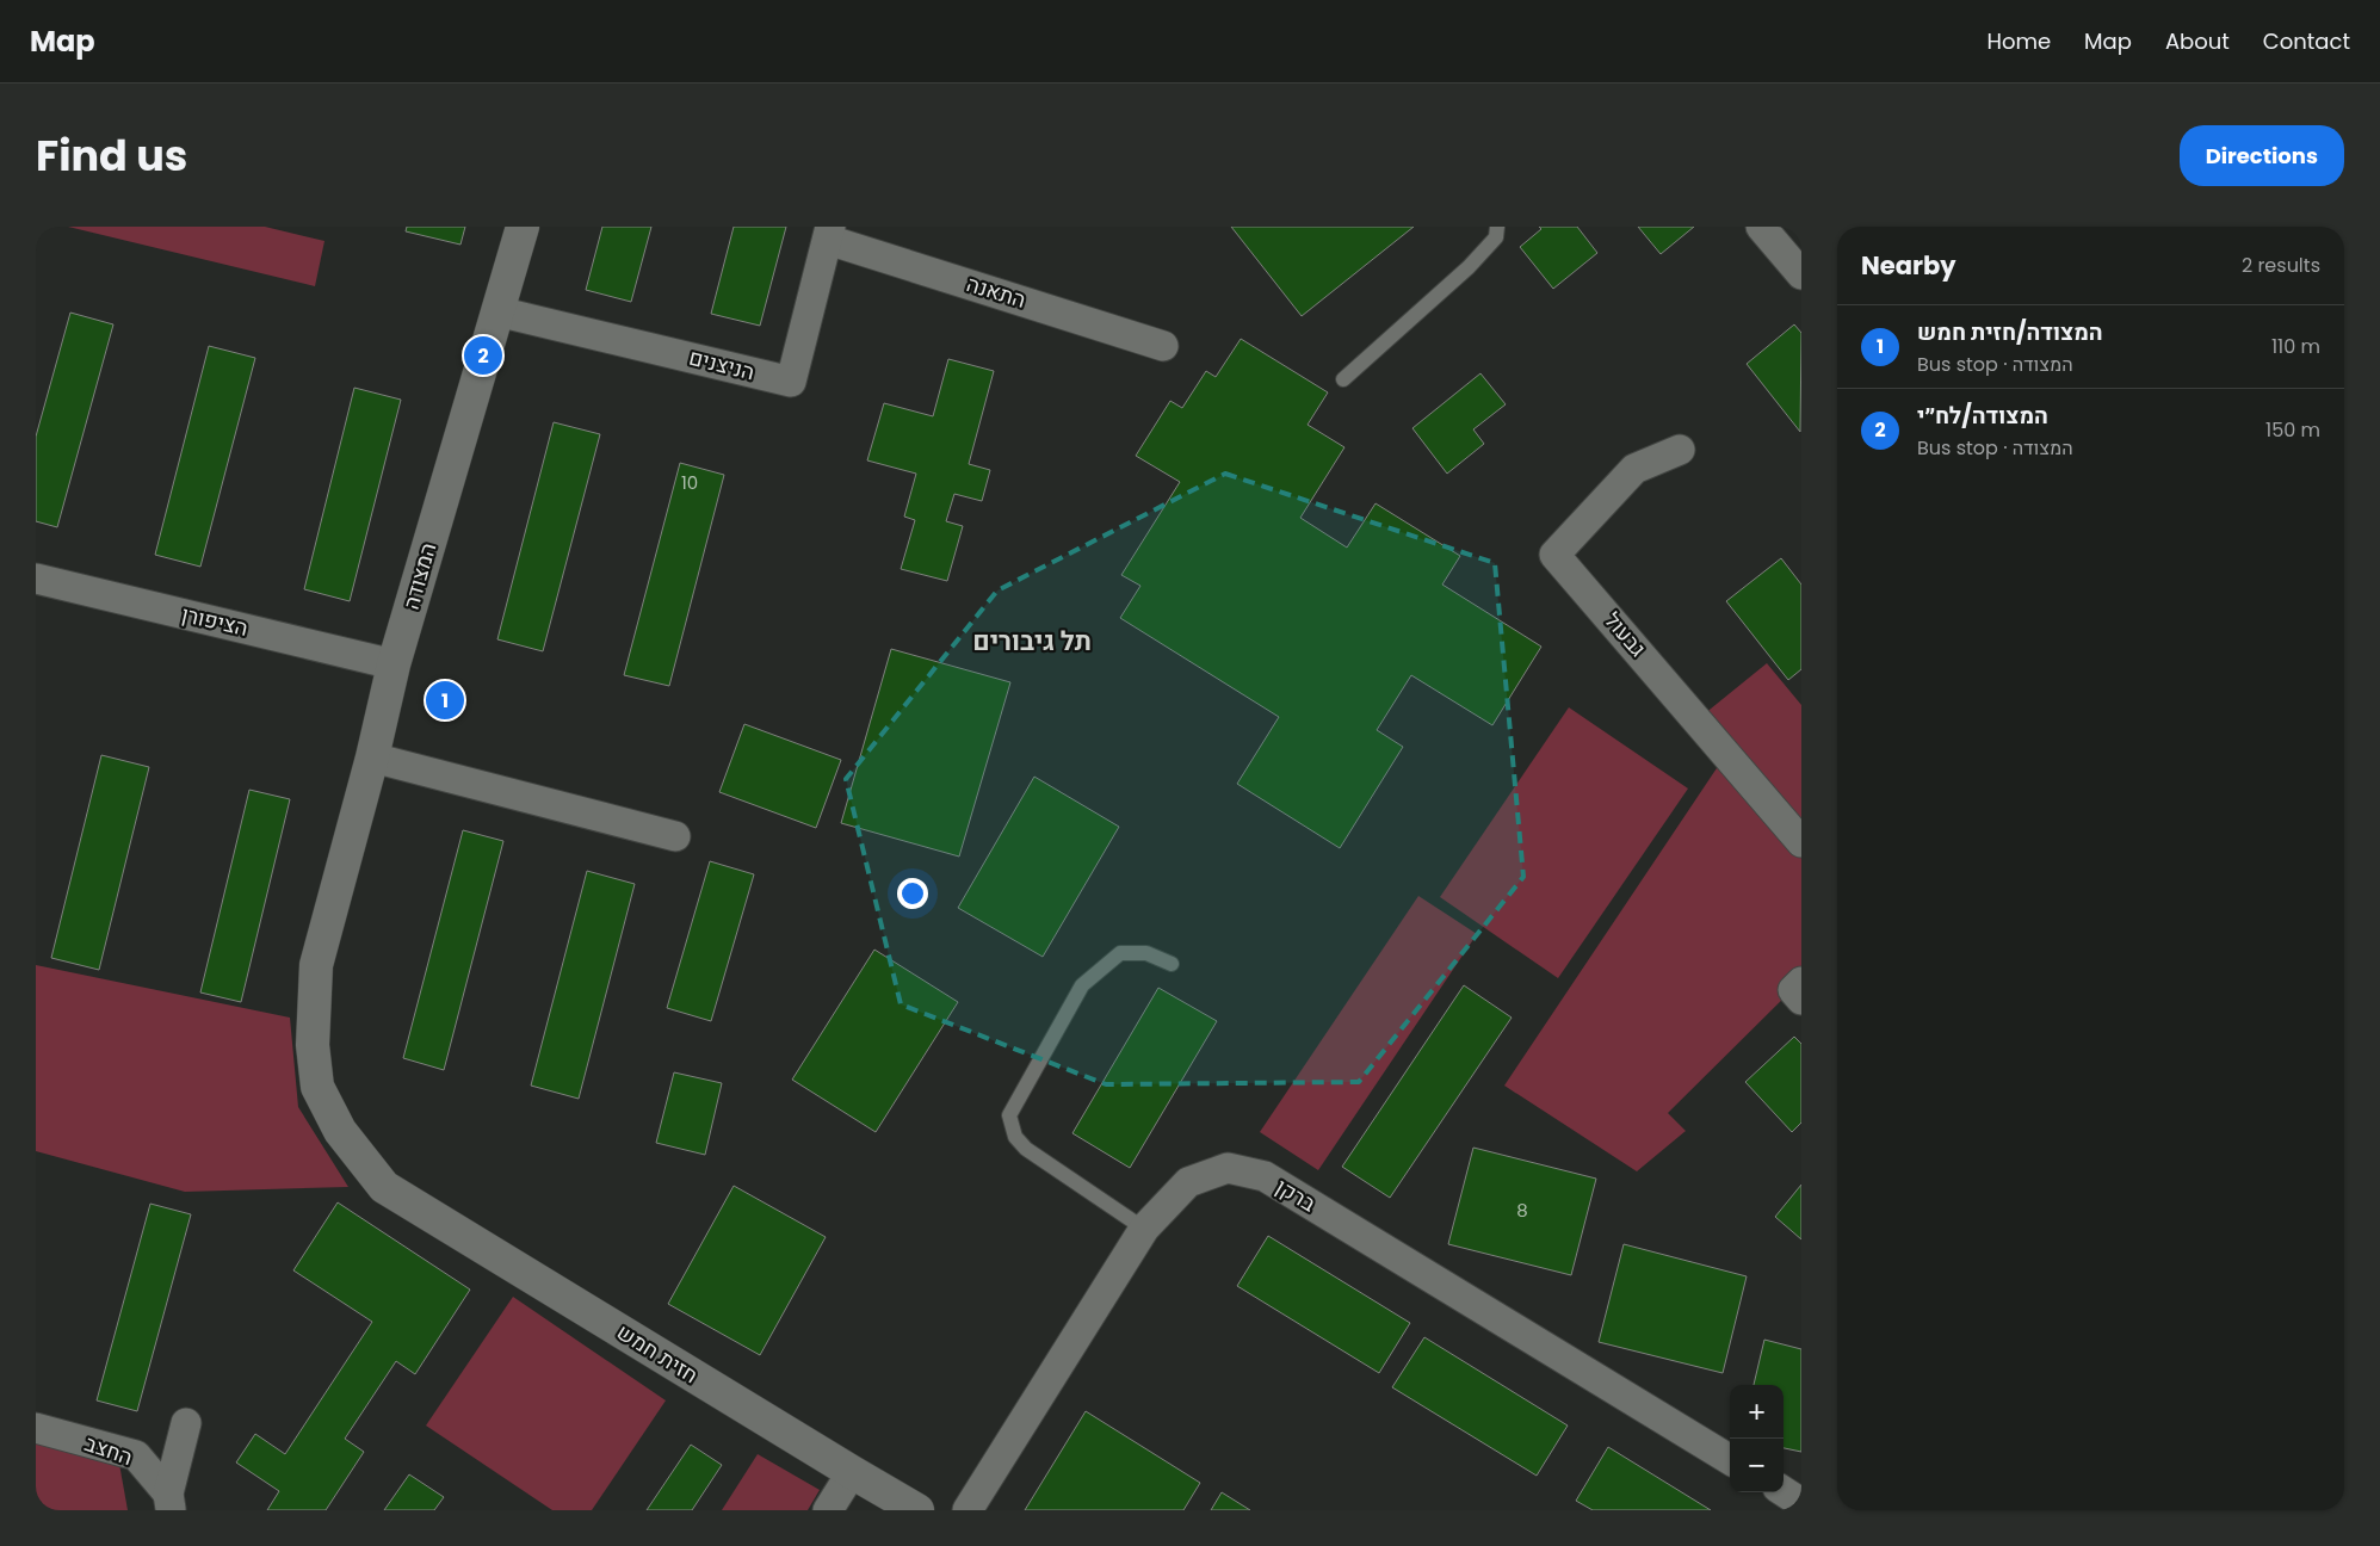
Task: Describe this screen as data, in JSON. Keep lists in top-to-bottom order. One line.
{"streets":{"street":["התאנה","הניצנים","המצודה","הציפורן","גבעול","ברקן","חזית חמש","החצב"]},"crossings":[["התאנה","הניצנים"],["הניצנים","המצודה"],["המצודה","הציפורן"],["המצודה","חזית חמש"]],"districts":["תל גיבורים"],"house_numbers":["10","8"],"page":{"header":"Map","nav":["Home","Map","About","Contact"],"title":"Find us","buttons":"Directions","heading":["Nearby","2 results"],"list":[{"mark":"1","name":"המצודה/חזית חמש","note":"Bus stop · המצודה","value":"110 m"},{"mark":"2","name":"המצודה/לח״י","note":"Bus stop · המצודה","value":"150 m"}],"pins":["2","1"],"map_buttons":["+","−"]}}
